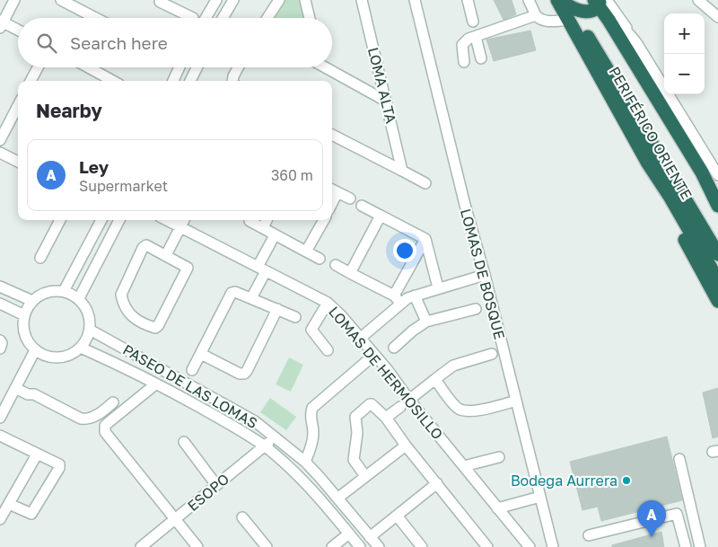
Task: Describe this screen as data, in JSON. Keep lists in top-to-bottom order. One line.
{"streets":{"highway":["PERIFÉRICO ORIENTE"],"street":["LOMA ALTA","LOMAS DE BOSQUE","LOMAS DE HERMOSILLO","PASEO DE LAS LOMAS","ESOPO"]},"crossings":[["PASEO DE LAS LOMAS","ESOPO"]],"places":["Bodega Aurrera"],"page":{"map_buttons":["+","−"],"search":"Search here","heading":"Nearby","list":[{"mark":"A","name":"Ley","note":"Supermarket","value":"360 m"}],"pins":"A"}}
